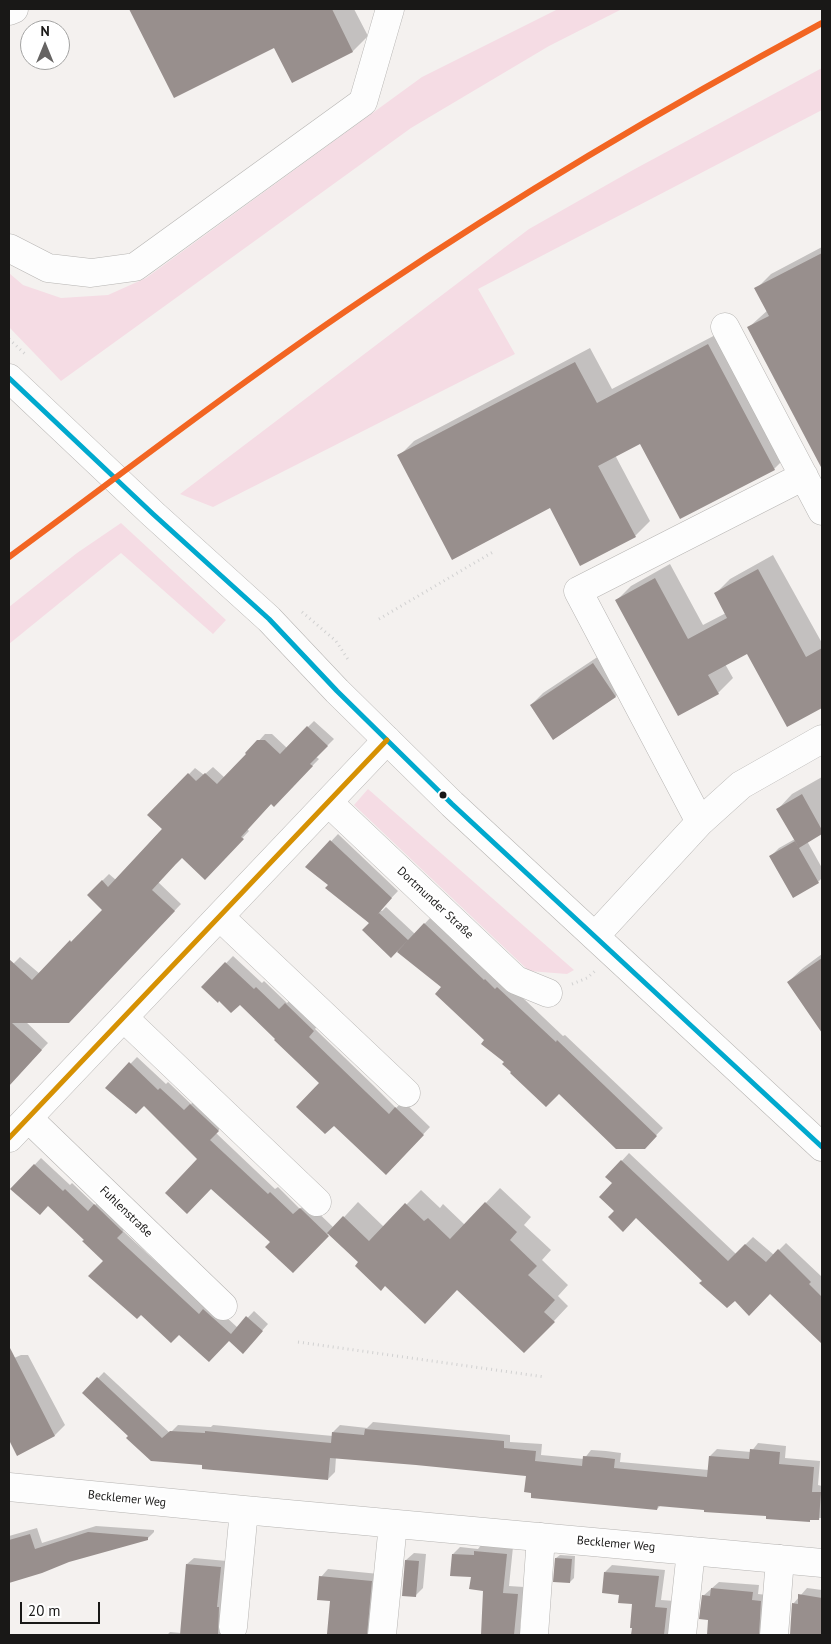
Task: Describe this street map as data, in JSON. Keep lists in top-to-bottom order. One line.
{"streets":{"street":["Dortmunder Straße","Fuhlenstraße","Becklemer Weg"]},"scale_bar":"20 m","north":"top"}
